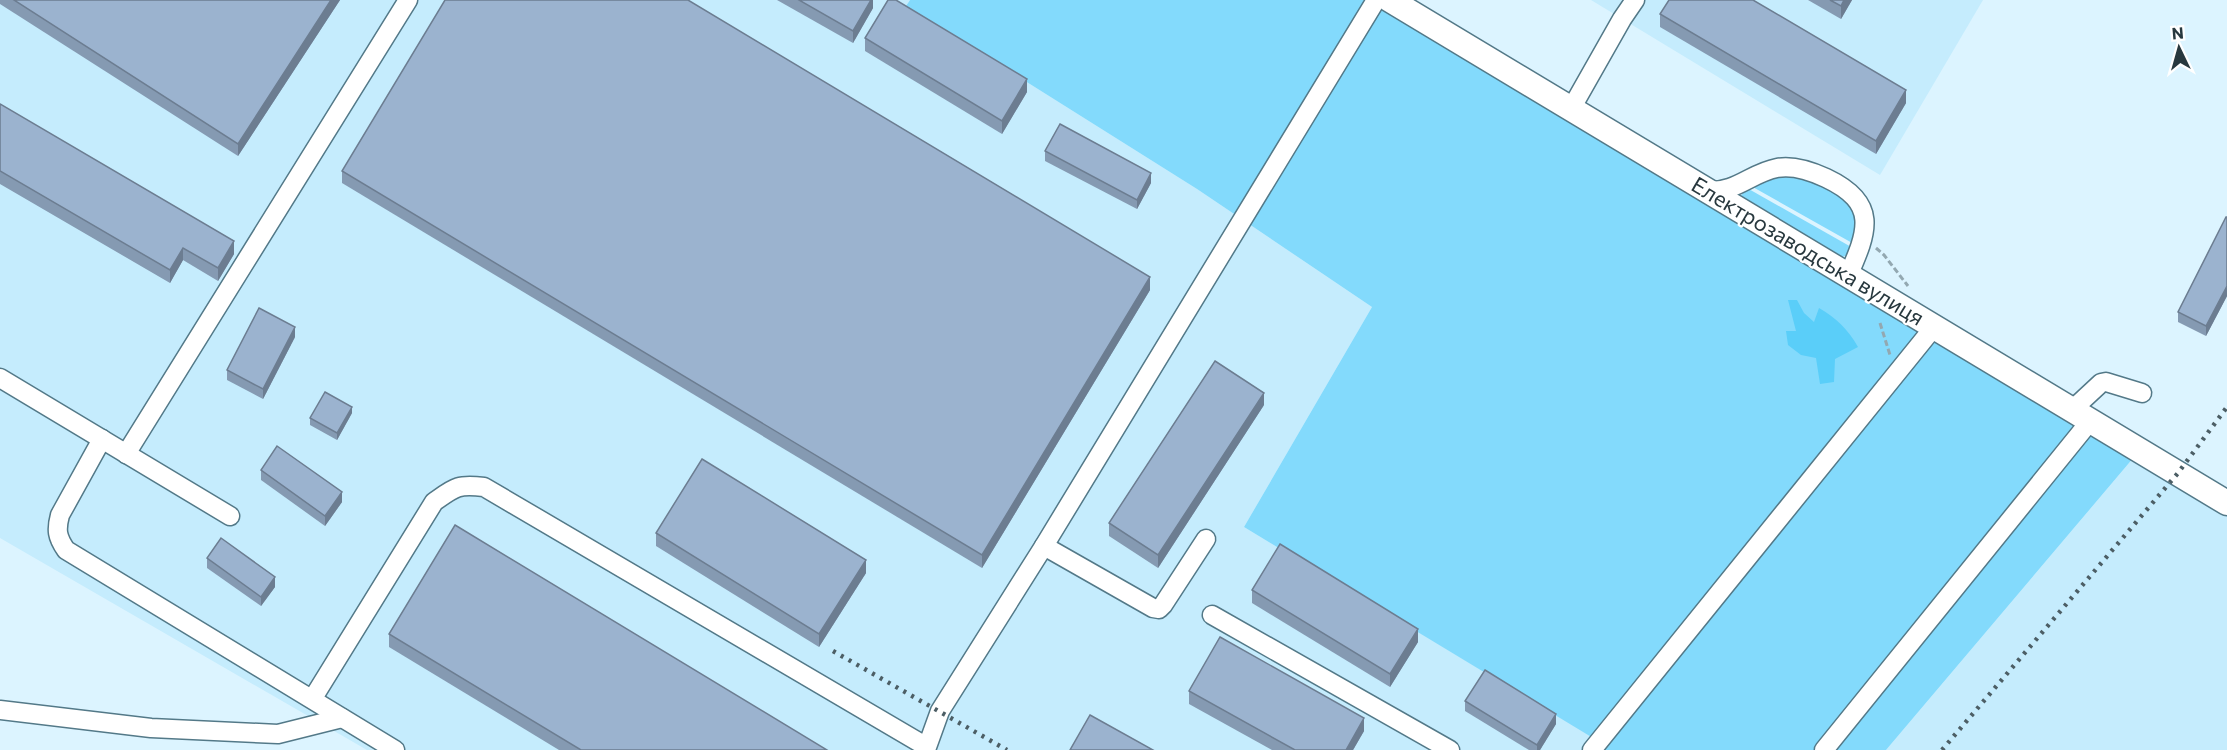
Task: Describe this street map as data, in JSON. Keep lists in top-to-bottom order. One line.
{"streets":{"main road":["Електрозаводська вулиця"]},"north":"top"}
